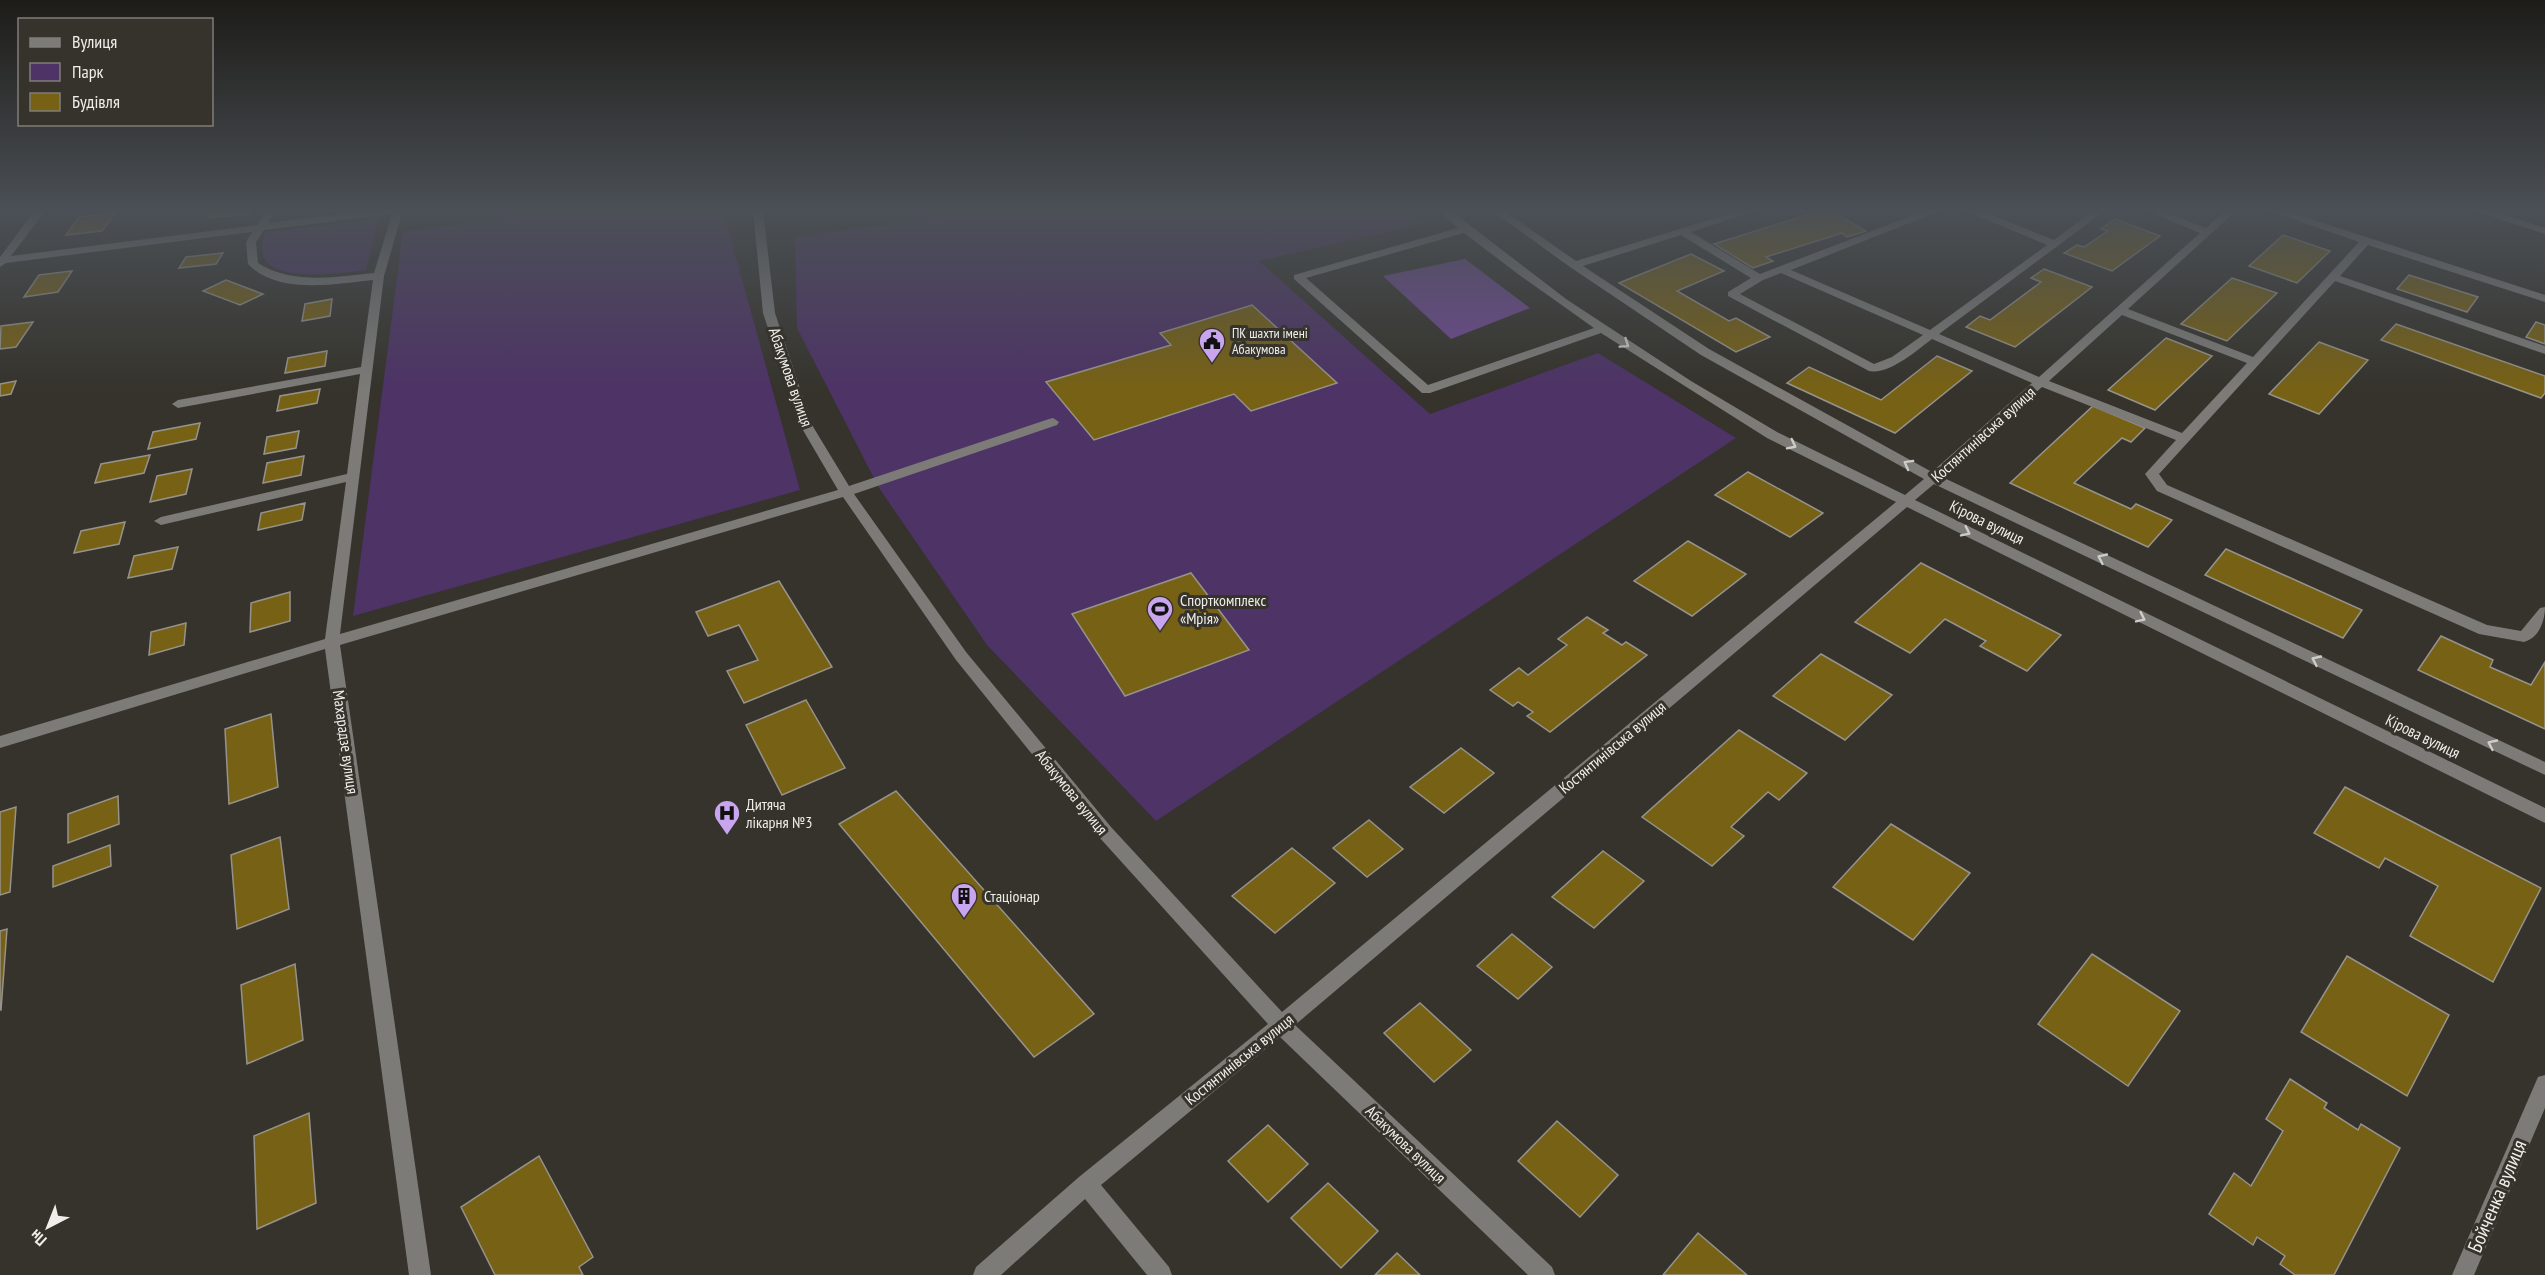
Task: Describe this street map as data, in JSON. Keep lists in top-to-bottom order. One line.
{"streets":{"street":["Абакумова вулиця","Костянтинівська вулиця","Кірова вулиця","Махарадзе вулиця","Бойченка вулиця"]},"crossings":[["Абакумова вулиця","Костянтинівська вулиця"],["Костянтинівська вулиця","Кірова вулиця"]],"places":{"public building":["ПК шахти імені Абакумова"],"sports":["Спорткомплекс «Мрія»"],"hospital":["Дитяча лікарня №3"],"building":["Стаціонар"]},"legend":["Вулиця","Парк","Будівля"],"north":"bottom left"}
